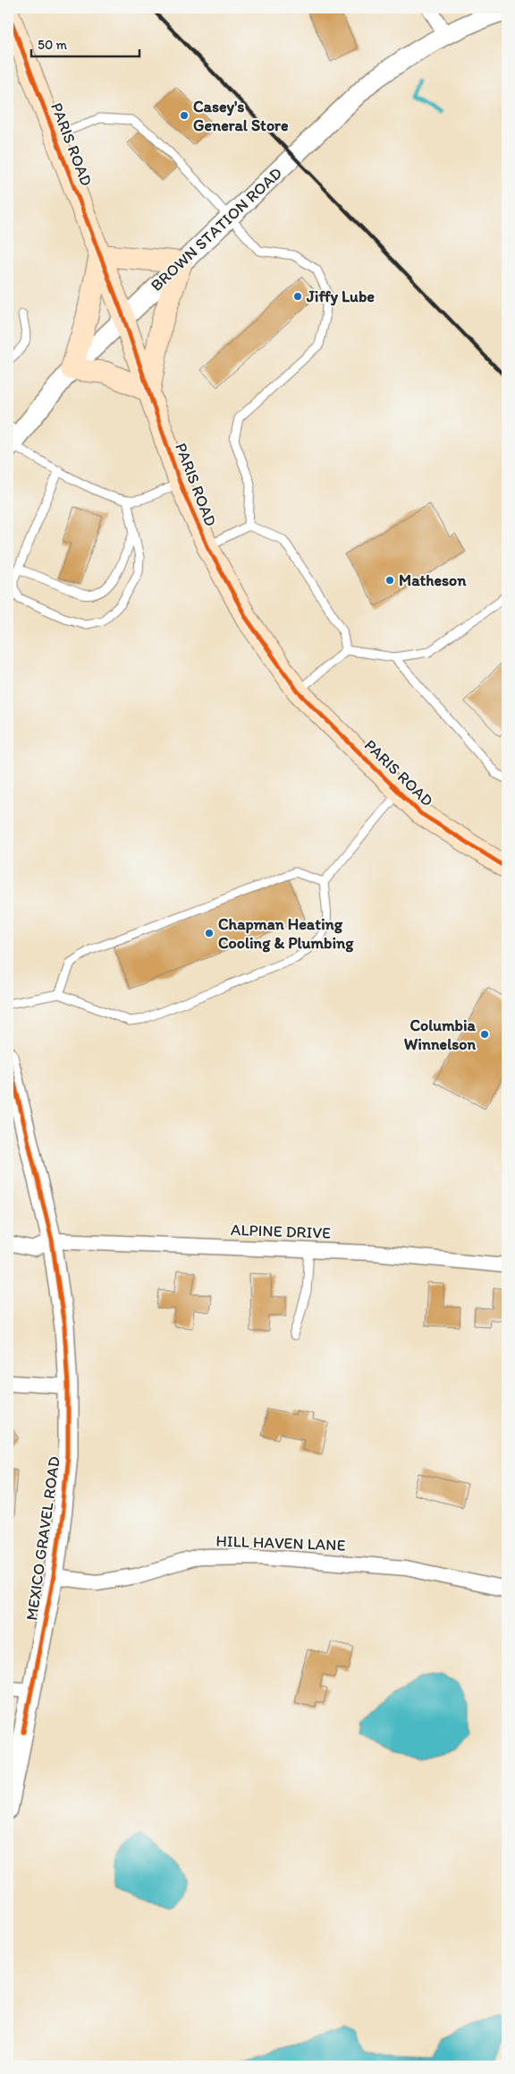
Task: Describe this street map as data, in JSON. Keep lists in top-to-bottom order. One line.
{"streets":{"main road":["PARIS ROAD"],"street":["BROWN STATION ROAD","ALPINE DRIVE","MEXICO GRAVEL ROAD","HILL HAVEN LANE"]},"crossings":[["PARIS ROAD","BROWN STATION ROAD"],["ALPINE DRIVE","MEXICO GRAVEL ROAD"],["MEXICO GRAVEL ROAD","HILL HAVEN LANE"]],"places":["Casey's General Store","Jiffy Lube","Matheson","Chapman Heating Cooling & Plumbing","Columbia Winnelson"],"scale_bar":"50 m"}
